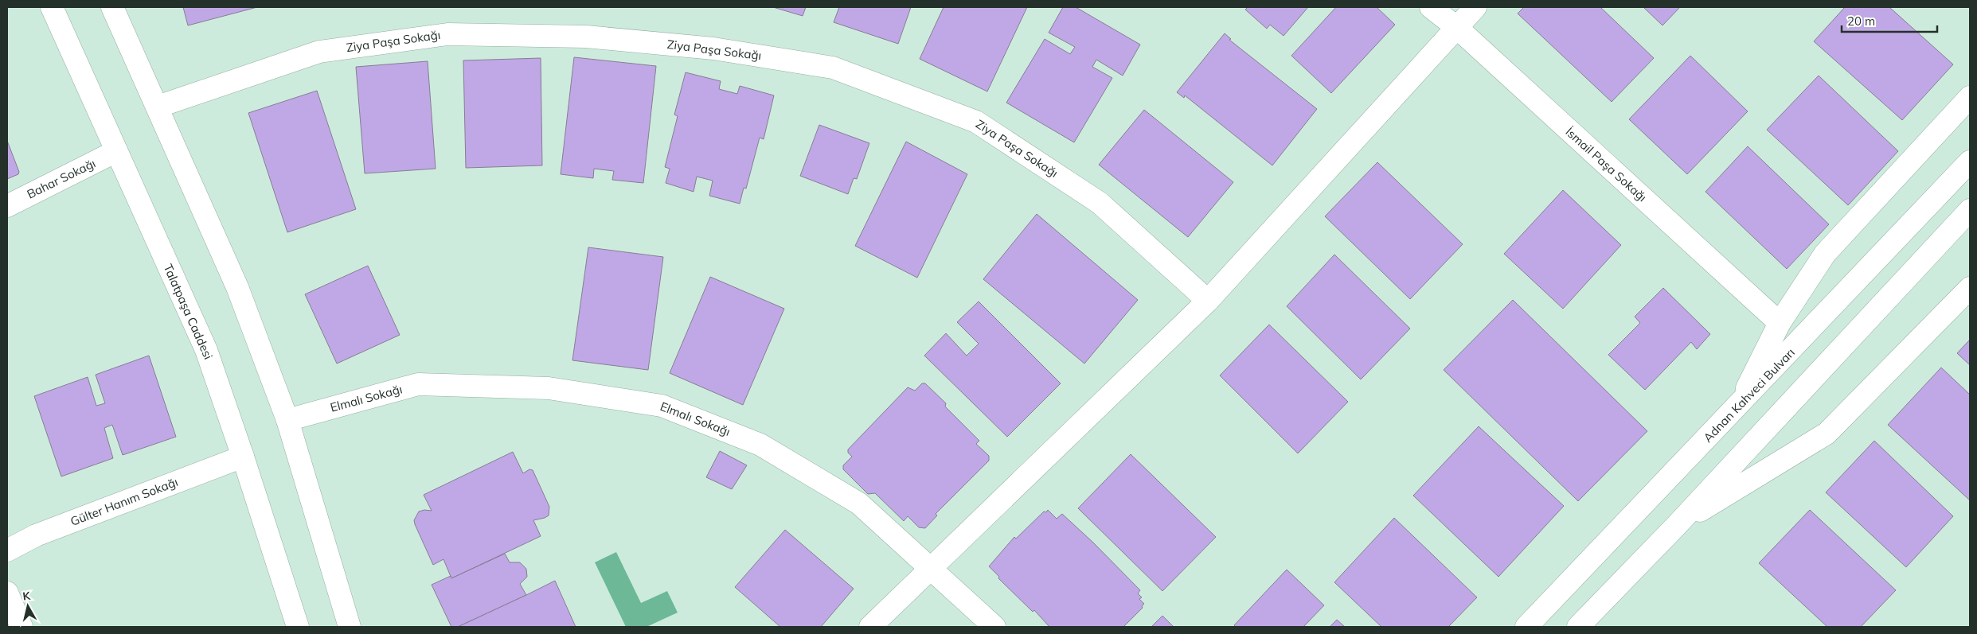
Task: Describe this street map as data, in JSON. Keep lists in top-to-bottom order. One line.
{"streets":{"street":["Ziya Paşa Sokağı","İsmail Paşa Sokağı","Bahar Sokağı","Talatpaşa Caddesi","Adnan Kahveci Bulvarı","Elmalı Sokağı","Gülter Hanım Sokağı"]},"crossings":[["Bahar Sokağı","Talatpaşa Caddesi"],["Talatpaşa Caddesi","Gülter Hanım Sokağı"]],"scale_bar":"20 m","north":"top"}
